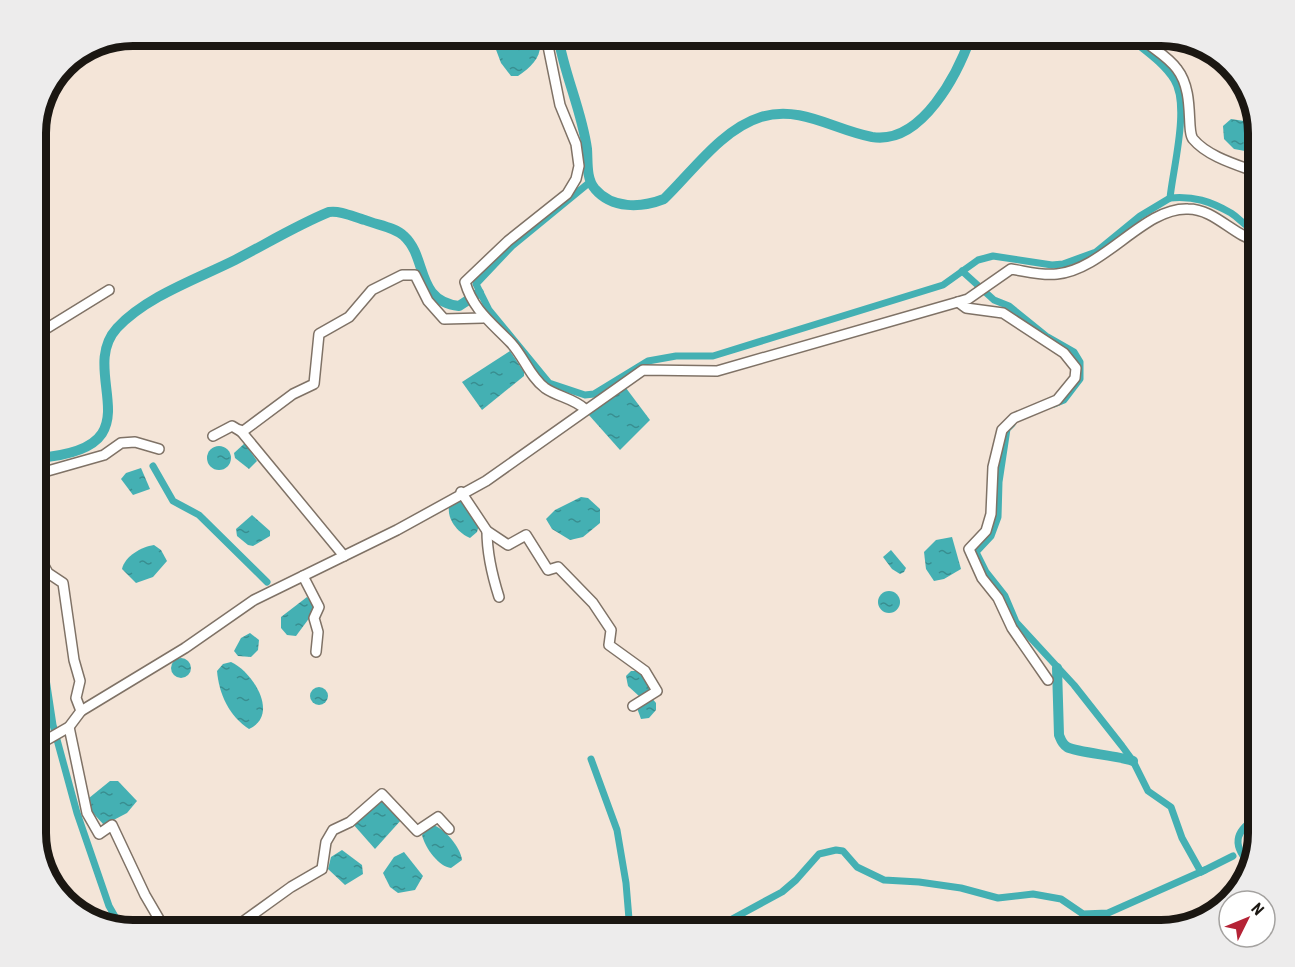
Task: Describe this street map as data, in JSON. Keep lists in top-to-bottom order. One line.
{"north":"top right"}
